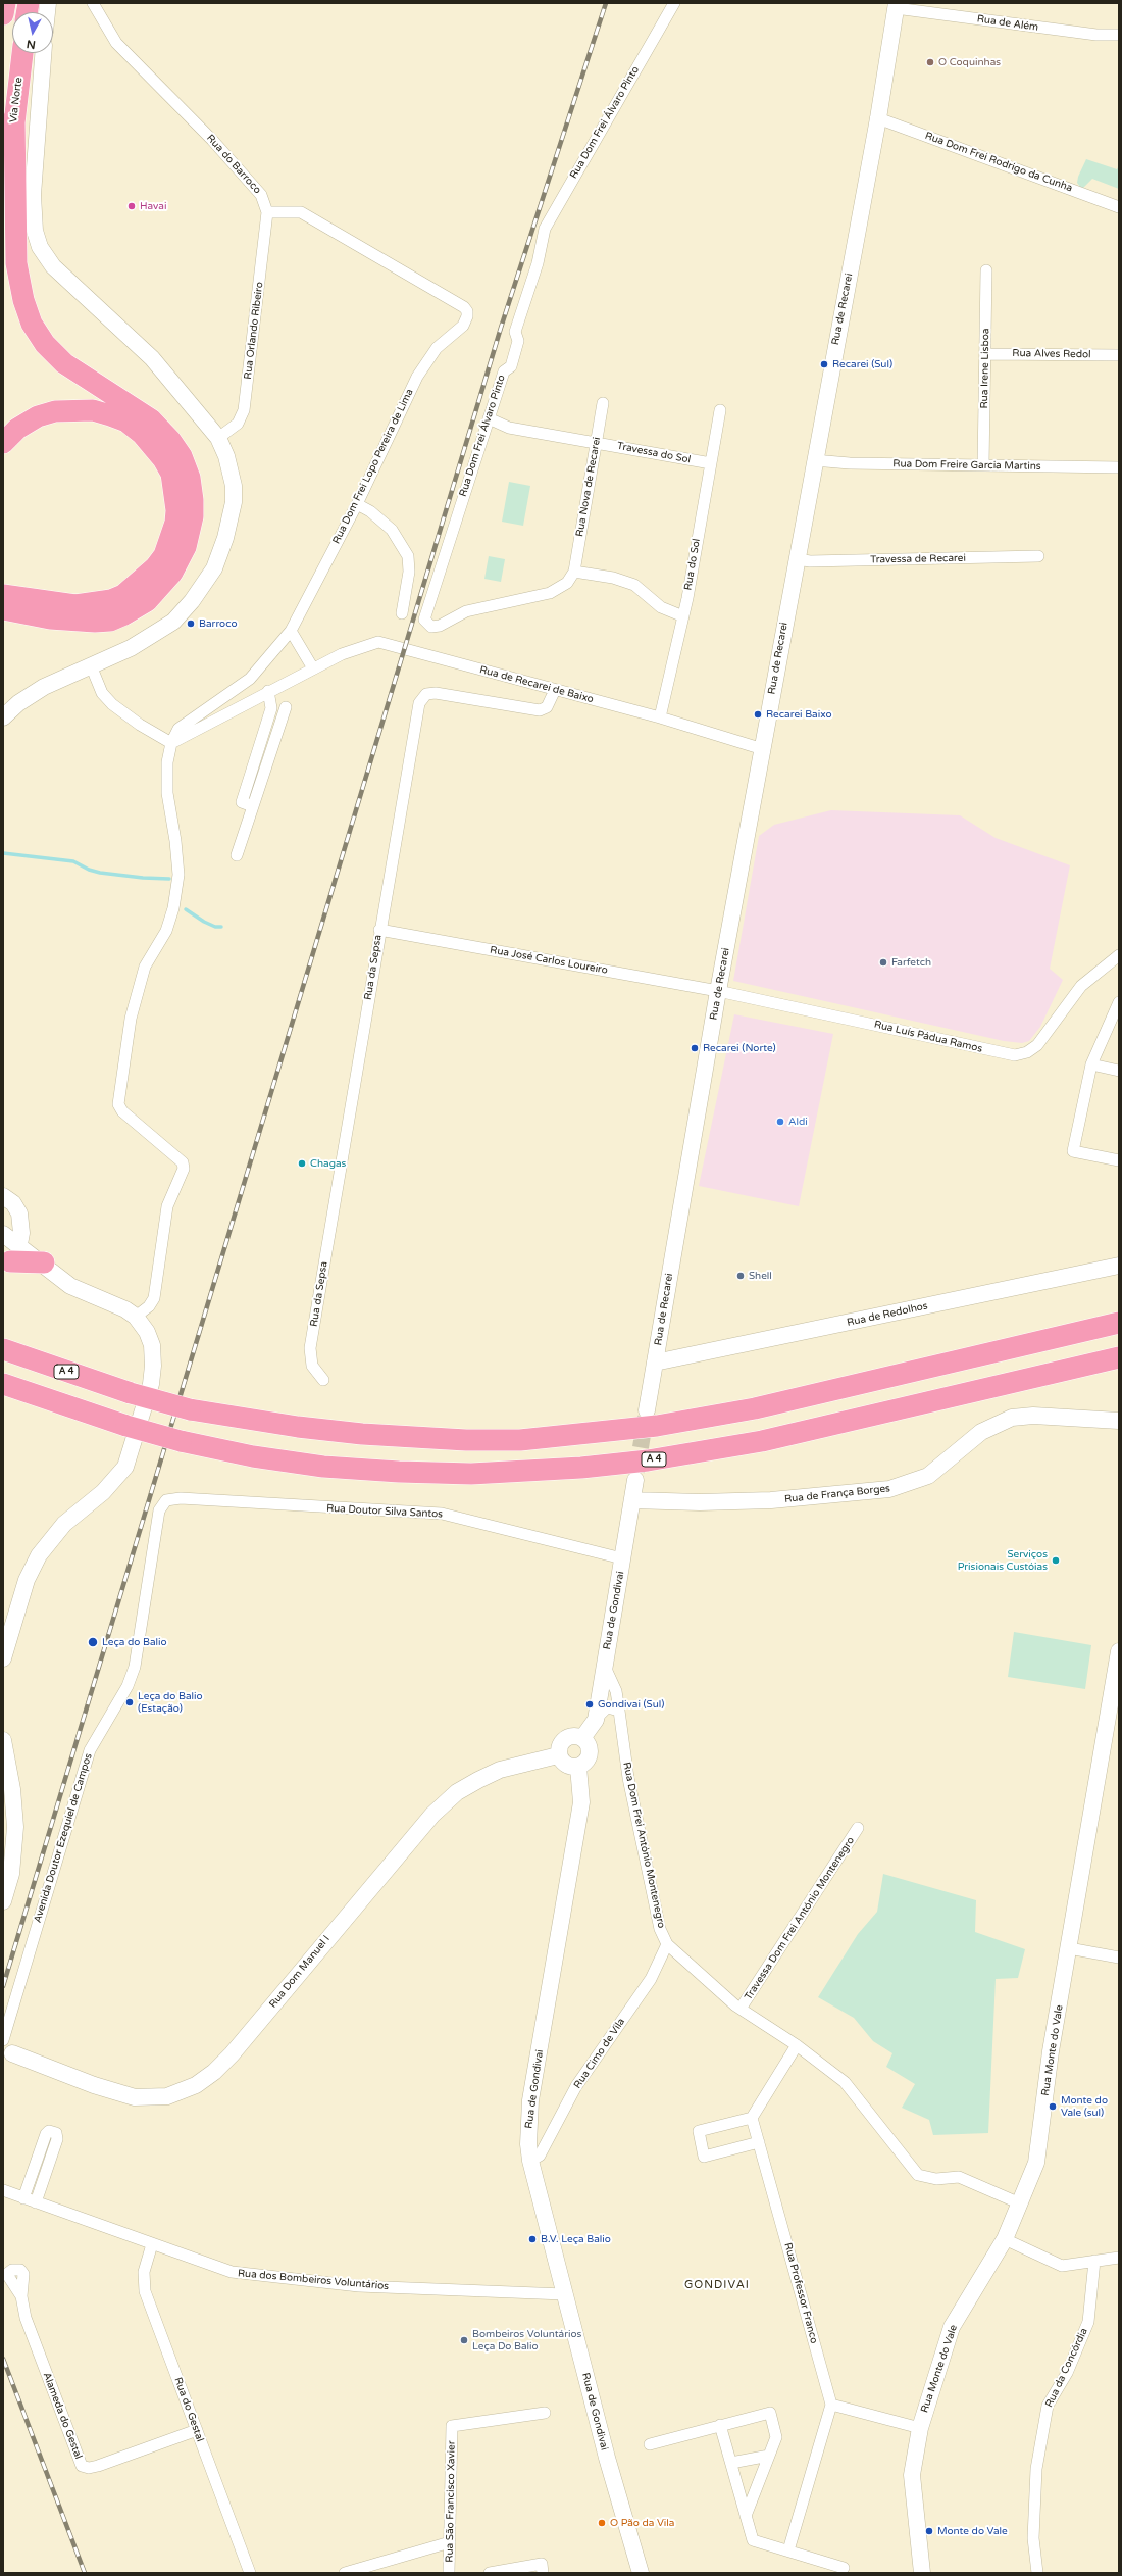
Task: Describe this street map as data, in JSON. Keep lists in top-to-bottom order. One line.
{"streets":{"highway":["Via Norte","A 4"],"street":["Rua de Além","Rua Dom Frei Álvaro Pinto","Rua Dom Frei Rodrigo da Cunha","Rua do Barroco","Rua de Recarei","Rua Orlando Ribeiro","Rua Alves Redol","Rua Irene Lisboa","Travessa do Sol","Rua Dom Freire Garcia Martins","Rua Dom Frei Lopo Pereira de Lima","Rua Nova de Recarei","Travessa de Recarei","Rua do Sol","Rua de Recarei de Baixo","Rua José Carlos Loureiro","Rua da Sepsa","Rua Luís Pádua Ramos","Rua de Redolhos","Rua de França Borges","Rua Doutor Silva Santos","Rua de Gondivai","Avenida Doutor Ezequiel de Campos","Rua Dom Frei António Montenegro","Travessa Dom Frei António Montenegro","Rua Dom Manuel I","Rua Monte do Vale","Rua Cimo de Vila","Rua dos Bombeiros Voluntários","Rua Professor Franco","Rua da Concórdia","Rua do Gestal","Alameda do Gestal","Rua São Francisco Xavier"]},"crossings":[["Rua de Além","Rua de Recarei"],["Rua Dom Frei Álvaro Pinto","Travessa do Sol"],["Rua Dom Frei Álvaro Pinto","Rua Nova de Recarei"],["Rua Dom Frei Rodrigo da Cunha","Rua de Recarei"],["Rua do Barroco","Rua Orlando Ribeiro"],["Rua do Barroco","Rua Dom Frei Lopo Pereira de Lima"],["Rua de Recarei","Rua Dom Freire Garcia Martins"],["Rua de Recarei","Travessa de Recarei"],["Rua de Recarei","Rua de Recarei de Baixo"],["Rua de Recarei","Rua José Carlos Loureiro"],["Rua de Recarei","Rua Luís Pádua Ramos"],["Rua de Recarei","Rua de Redolhos"],["Rua Orlando Ribeiro","Rua Dom Frei Lopo Pereira de Lima"],["Rua Alves Redol","Rua Irene Lisboa"],["Rua Irene Lisboa","Rua Dom Freire Garcia Martins"],["Travessa do Sol","Rua Nova de Recarei"],["Travessa do Sol","Rua do Sol"],["Rua do Sol","Rua de Recarei de Baixo"],["Rua de Recarei de Baixo","Rua da Sepsa"],["Rua José Carlos Loureiro","Rua da Sepsa"],["Rua José Carlos Loureiro","Rua Luís Pádua Ramos"],["Rua de França Borges","Rua de Gondivai"],["Rua Doutor Silva Santos","Rua de Gondivai"],["Rua Doutor Silva Santos","Avenida Doutor Ezequiel de Campos"],["Rua de Gondivai","Rua Dom Frei António Montenegro"],["Rua de Gondivai","Rua Dom Manuel I"],["Rua de Gondivai","Rua Cimo de Vila"],["Rua de Gondivai","Rua dos Bombeiros Voluntários"],["Rua Dom Frei António Montenegro","Travessa Dom Frei António Montenegro"],["Rua Dom Frei António Montenegro","Rua Monte do Vale"],["Rua Dom Frei António Montenegro","Rua Cimo de Vila"],["Rua dos Bombeiros Voluntários","Rua do Gestal"],["Rua do Gestal","Alameda do Gestal"]],"districts":["GONDIVAI"],"places":["O Coquinhas","Havai","Recarei (Sul)","Barroco","Recarei Baixo","Farfetch","Recarei (Norte)","Aldi","Chagas","Shell","Serviços Prisionais Custóias","Leça do Balio","Leça do Balio (Estação)","Gondivai (Sul)","Monte do Vale (sul)","B.V. Leça Balio","Bombeiros Voluntários Leça Do Balio","O Pão da Vila","Monte do Vale"],"north":"bottom"}
